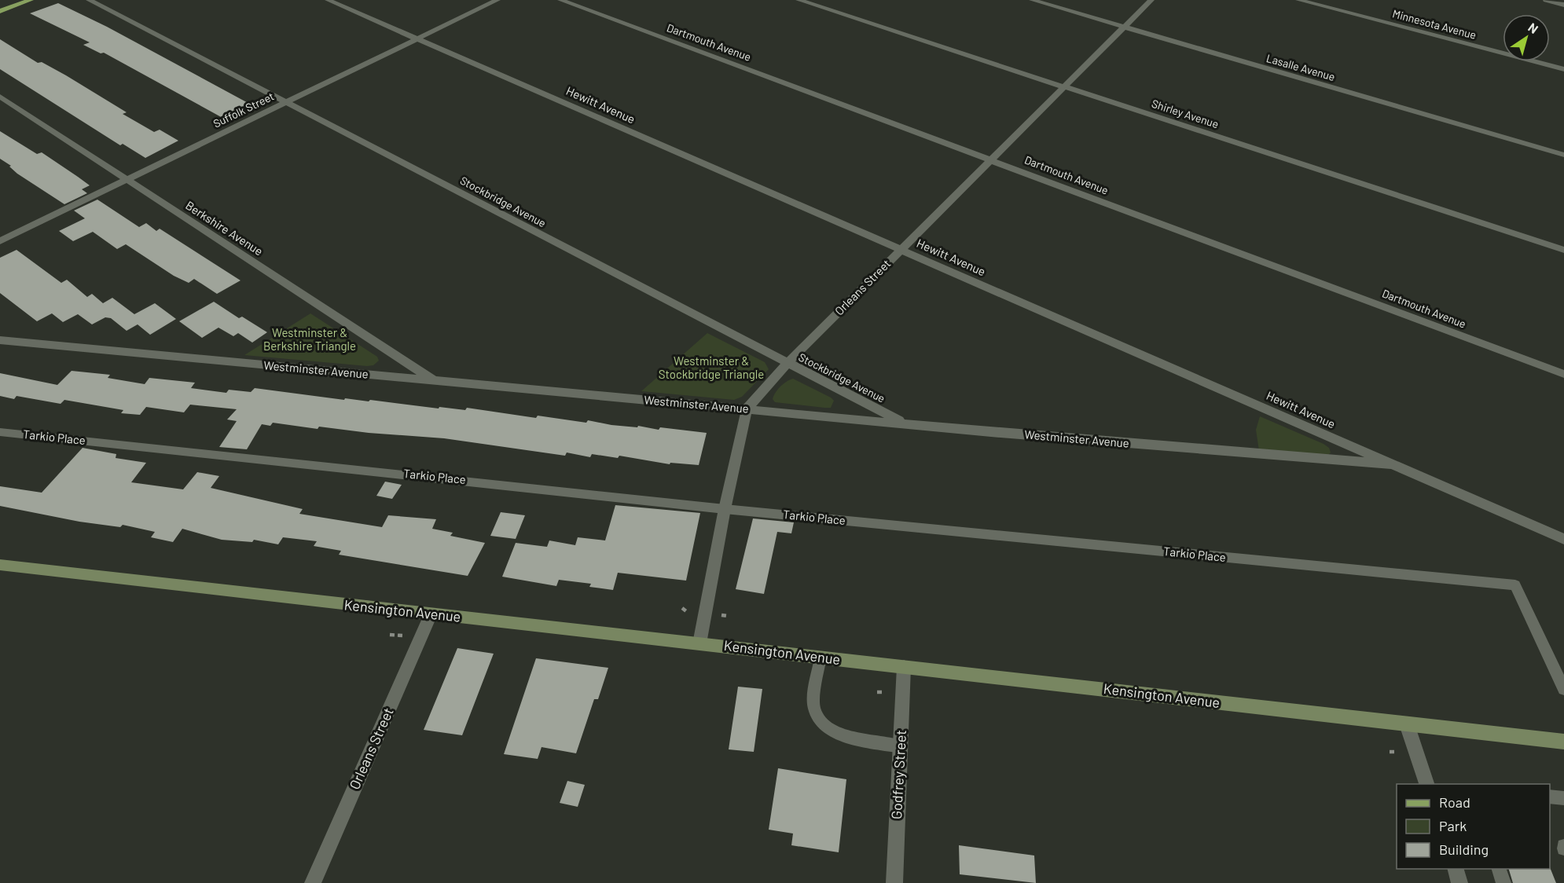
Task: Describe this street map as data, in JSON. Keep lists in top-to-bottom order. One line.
{"streets":{"street":["Minnesota Avenue","Dartmouth Avenue","Lasalle Avenue","Hewitt Avenue","Suffolk Street","Shirley Avenue","Stockbridge Avenue","Berkshire Avenue","Orleans Street","Westminster Avenue","Kensington Avenue","Godfrey Street"],"lane":["Tarkio Place"]},"crossings":[["Dartmouth Avenue","Orleans Street"],["Lasalle Avenue","Orleans Street"],["Hewitt Avenue","Suffolk Street"],["Hewitt Avenue","Orleans Street"],["Hewitt Avenue","Westminster Avenue"],["Suffolk Street","Stockbridge Avenue"],["Suffolk Street","Berkshire Avenue"],["Shirley Avenue","Orleans Street"],["Stockbridge Avenue","Orleans Street"],["Stockbridge Avenue","Westminster Avenue"],["Berkshire Avenue","Westminster Avenue"],["Orleans Street","Westminster Avenue"],["Orleans Street","Tarkio Place"],["Orleans Street","Kensington Avenue"],["Kensington Avenue","Godfrey Street"]],"parks":["Westminster & Berkshire Triangle","Westminster & Stockbridge Triangle"],"legend":["Road","Park","Building"],"north":"top right"}
